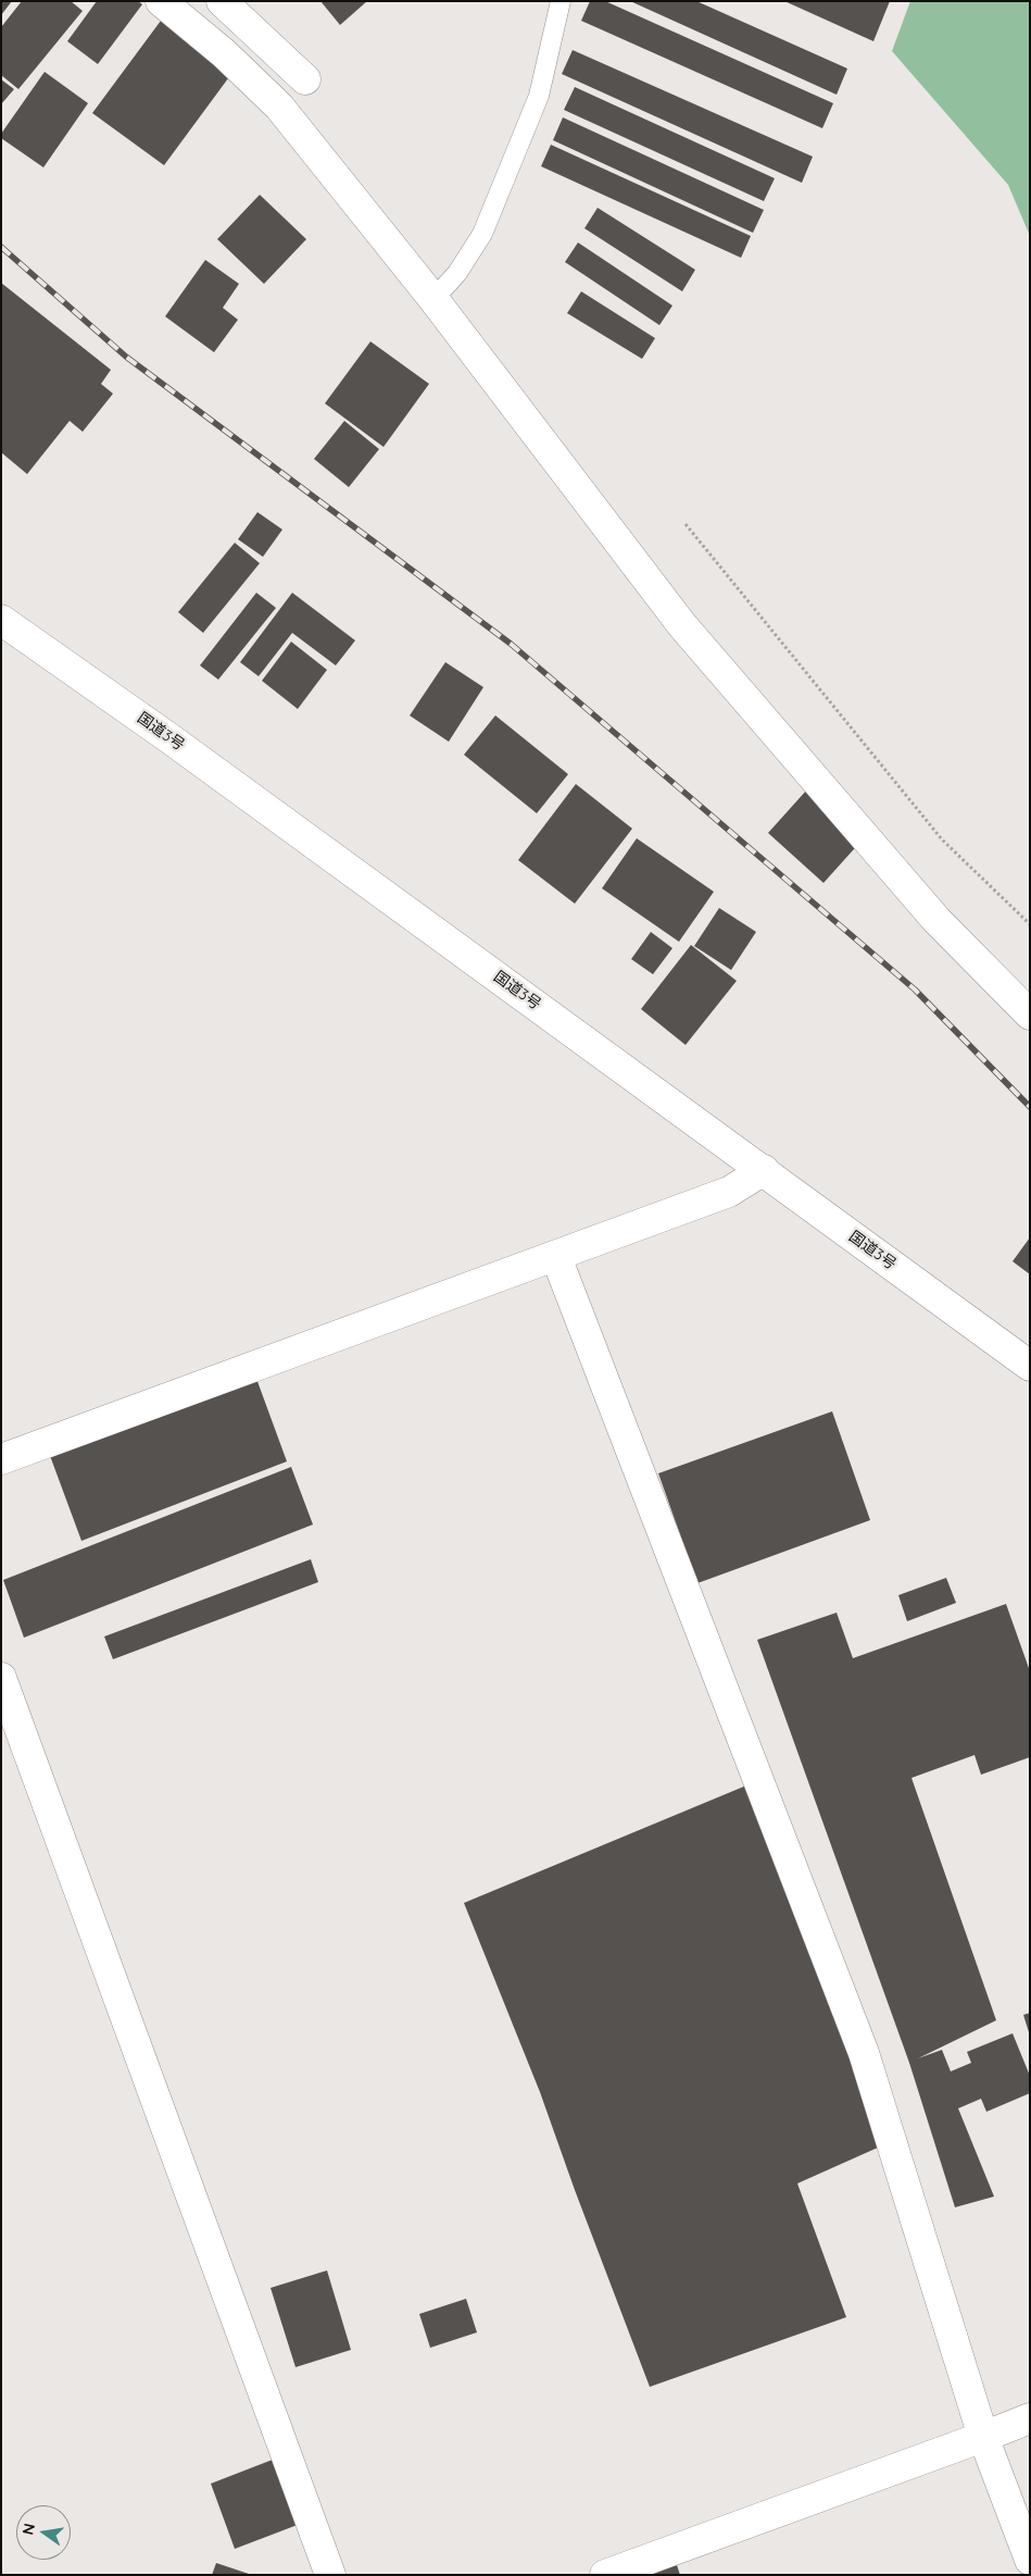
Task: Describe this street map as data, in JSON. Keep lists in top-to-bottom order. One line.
{"streets":{"main road":["国道3号"]},"north":"left"}
